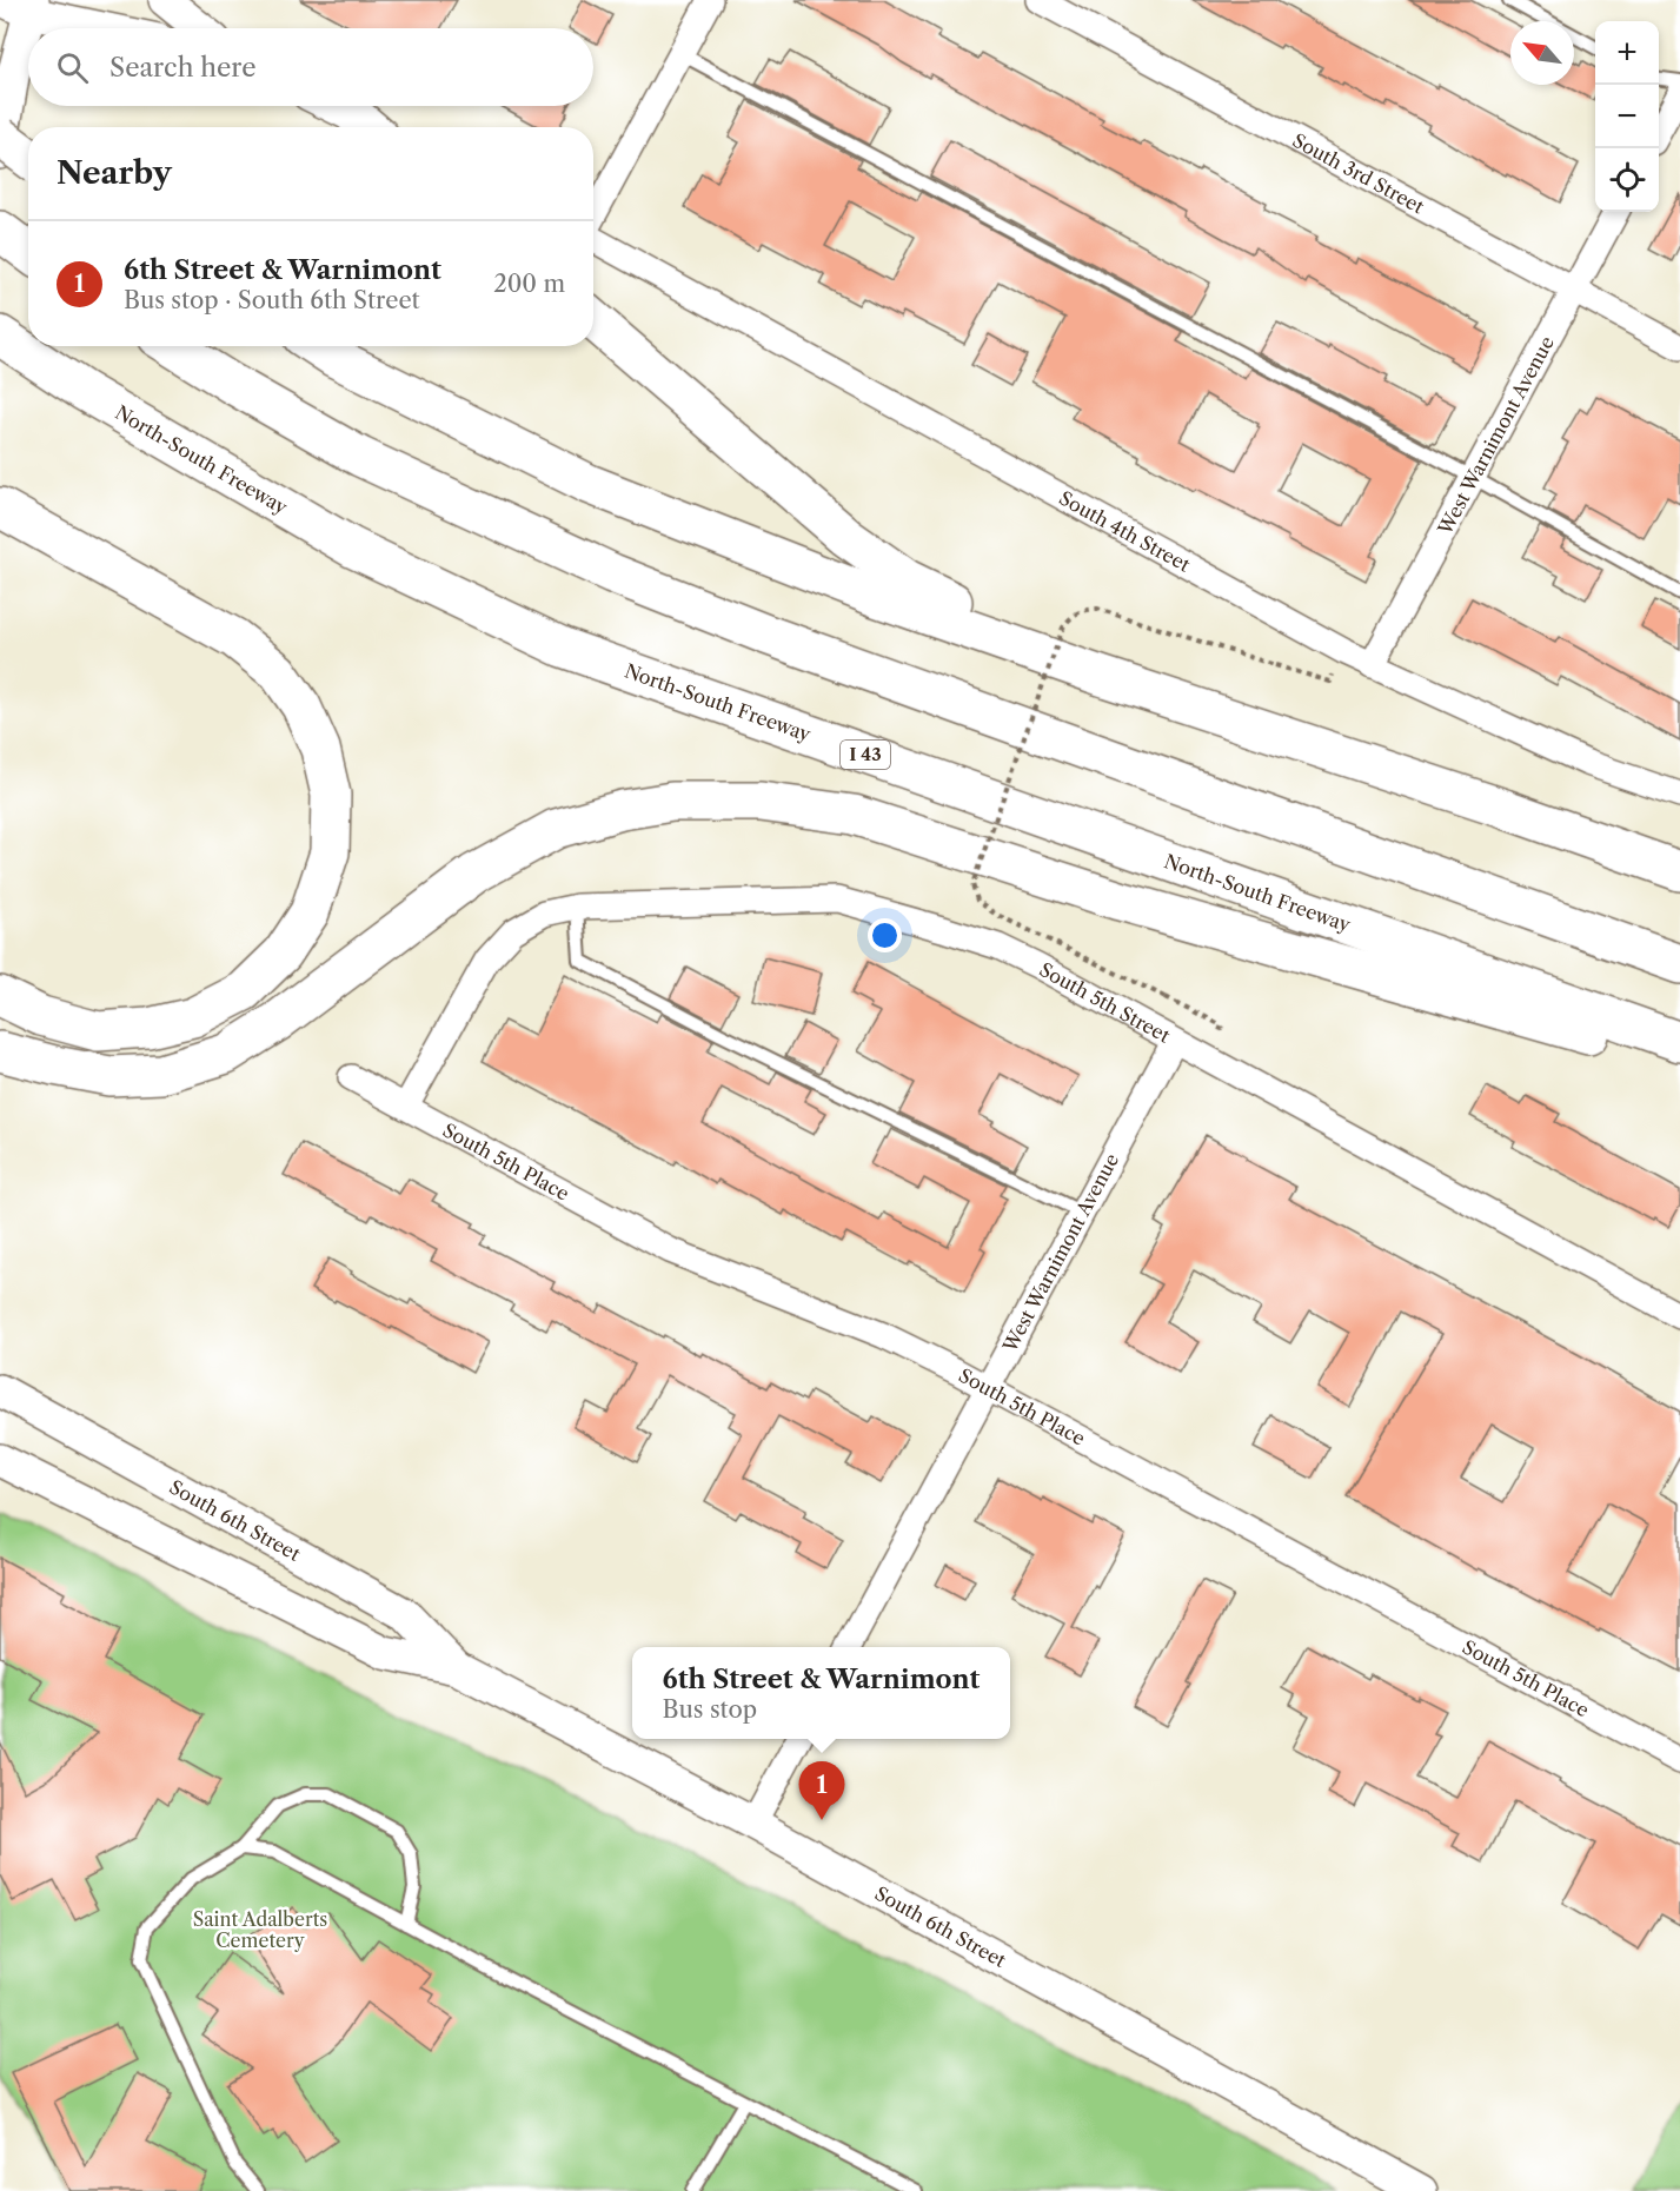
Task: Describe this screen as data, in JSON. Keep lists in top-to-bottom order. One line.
{"streets":{"highway":["North-South Freeway","I 43"],"street":["South 3rd Street","West Warnimont Avenue","South 4th Street","South 5th Street","South 5th Place","South 6th Street"]},"crossings":[["South 3rd Street","West Warnimont Avenue"],["West Warnimont Avenue","South 4th Street"],["West Warnimont Avenue","South 5th Street"],["West Warnimont Avenue","South 5th Place"],["South 5th Street","South 5th Place"]],"parks":["Saint Adalberts Cemetery"],"north":"top left","page":{"map_buttons":["+","−"],"search":"Search here","heading":"Nearby","list":[{"mark":"1","name":"6th Street & Warnimont","note":"Bus stop · South 6th Street","value":"200 m"}],"popup":["6th Street & Warnimont","Bus stop"],"pins":"1"}}
